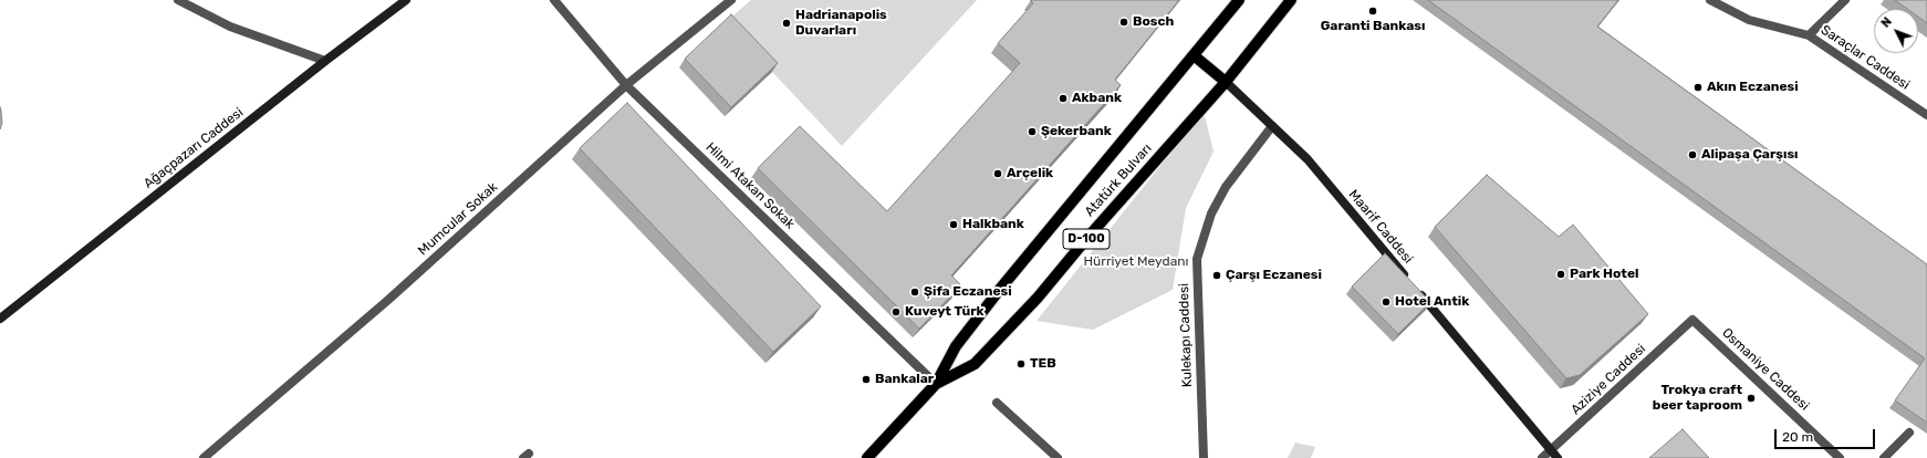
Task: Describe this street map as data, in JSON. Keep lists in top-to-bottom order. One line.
{"streets":{"main road":["Atatürk Bulvarı","D-100"],"street":["Saraçlar Caddesi","Ağaçpazarı Caddesi","Hilmi Atakan Sokak","Mumcular Sokak","Maarif Caddesi","Kulekapı Caddesi","Osmaniye Caddesi","Aziziye Caddesi"]},"crossings":[["Atatürk Bulvarı","Hilmi Atakan Sokak"],["Atatürk Bulvarı","Maarif Caddesi"],["Hilmi Atakan Sokak","Mumcular Sokak"],["Maarif Caddesi","Kulekapı Caddesi"],["Maarif Caddesi","Aziziye Caddesi"],["Osmaniye Caddesi","Aziziye Caddesi"]],"parks":["Hürriyet Meydanı"],"places":["Garanti Bankası","Bosch","Hadrianapolis Duvarları","Akın Eczanesi","Akbank","Şekerbank","Alipaşa Çarşısı","Arçelik","Halkbank","Park Hotel","Çarşı Eczanesi","Şifa Eczanesi","Hotel Antik","Kuveyt Türk","TEB","Bankalar","Trokya craft beer taproom"],"scale_bar":"20 m","north":"top left"}
